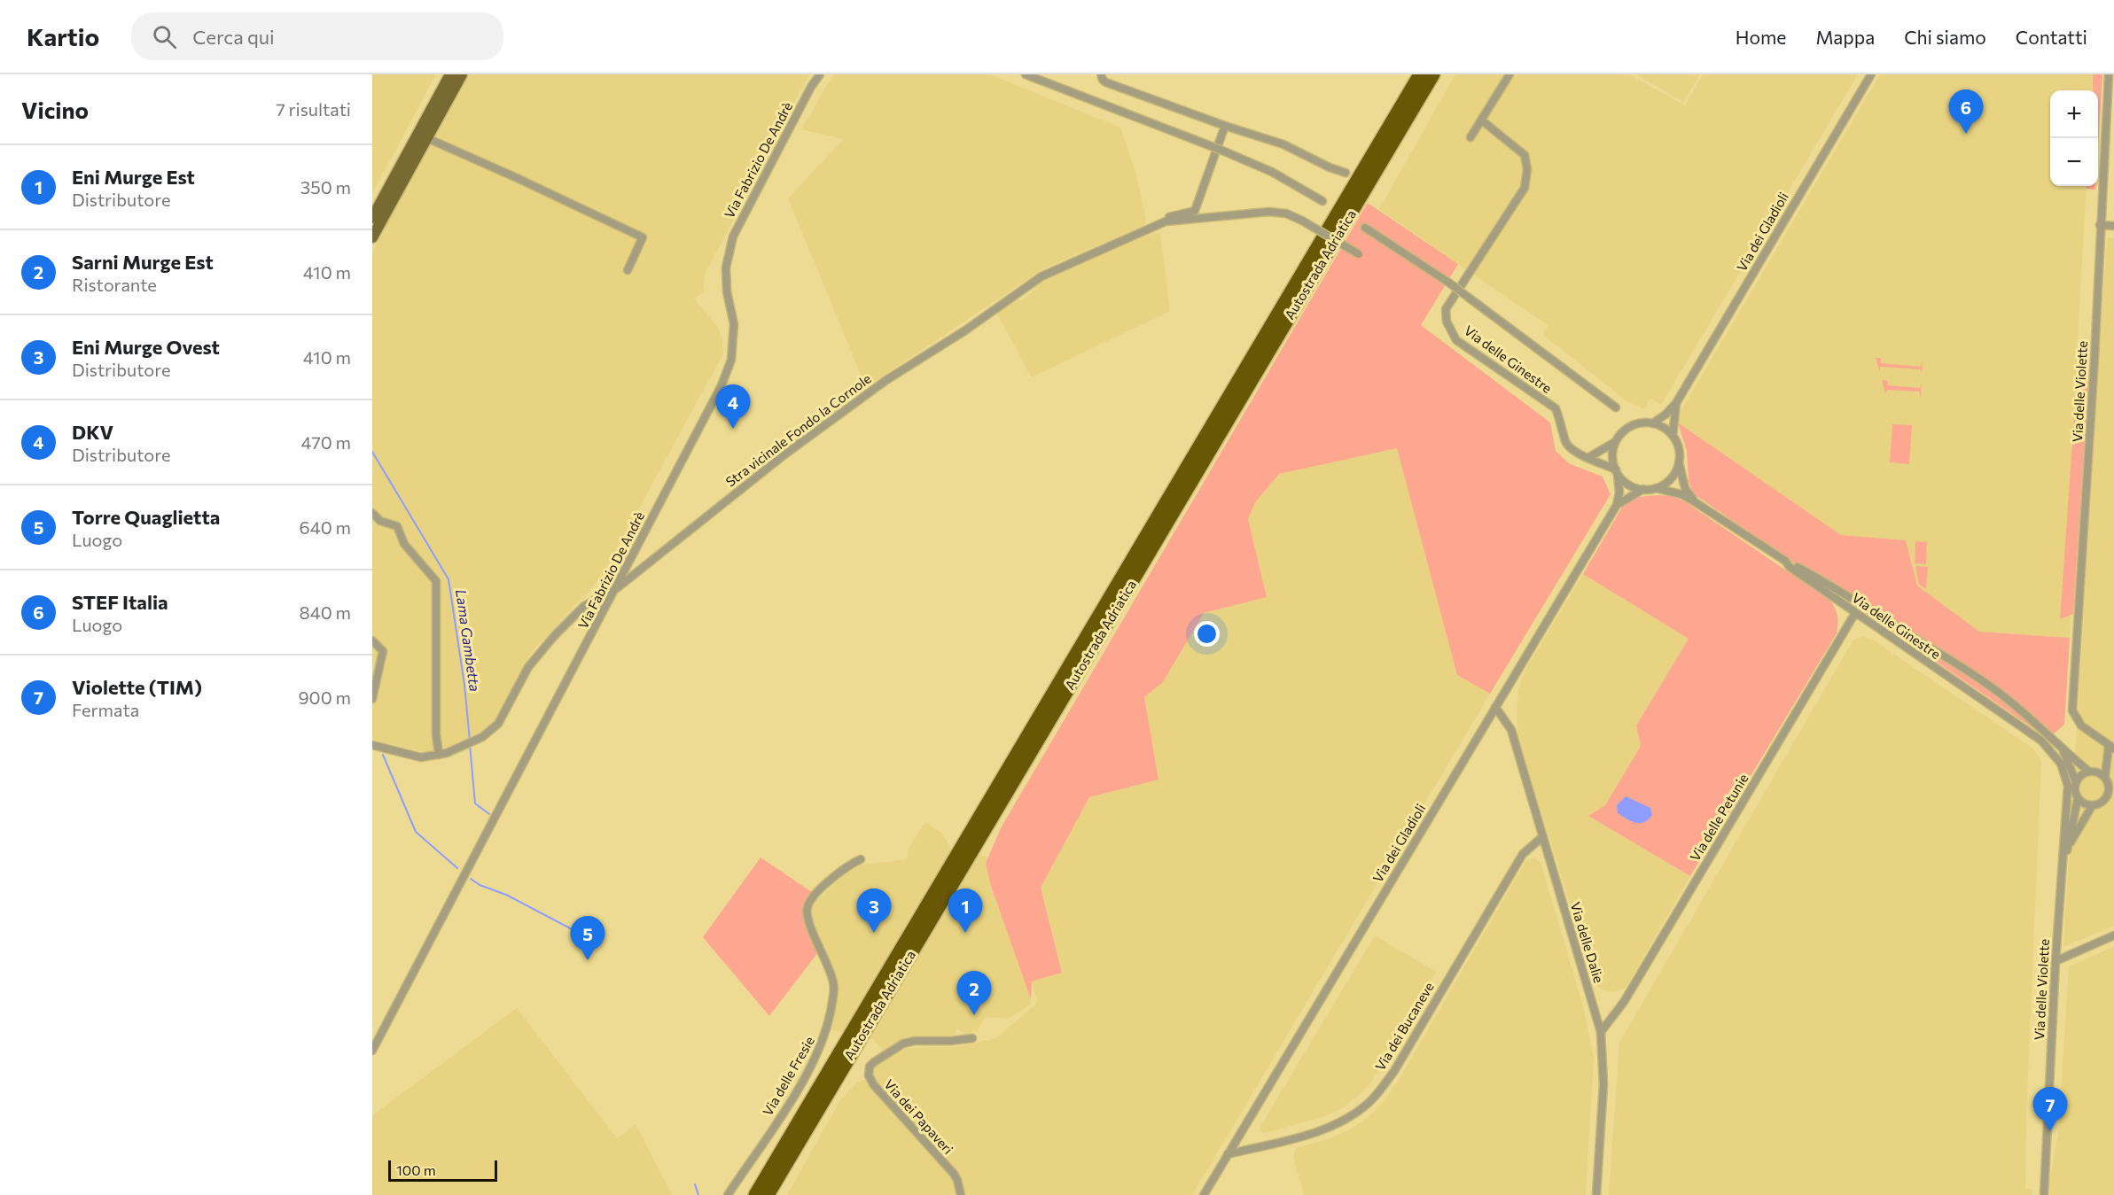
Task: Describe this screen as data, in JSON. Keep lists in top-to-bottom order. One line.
{"streets":{"highway":["Autostrada Adriatica"],"street":["Via Fabrizio De Andrè","Via dei Gladioli","Via delle Ginestre","Via delle Violette","Stra vicinale Fondo la Cornole","Via delle Petunie","Via delle Dalie","Via dei Bucaneve","Via delle Fresie","Via dei Papaveri"]},"crossings":[["Via Fabrizio De Andrè","Stra vicinale Fondo la Cornole"],["Via dei Gladioli","Via delle Ginestre"],["Via dei Gladioli","Via delle Dalie"],["Via dei Gladioli","Via dei Bucaneve"],["Via delle Ginestre","Via delle Violette"],["Via delle Ginestre","Via delle Petunie"],["Via delle Petunie","Via delle Dalie"],["Via delle Dalie","Via dei Bucaneve"]],"water":["Lama Gambetta"],"scale_bar":"100 m","page":{"header":"Kartio","search":"Cerca qui","nav":["Home","Mappa","Chi siamo","Contatti"],"heading":["Vicino","7 risultati"],"pins":["6","4","1","3","5","2","7"],"map_buttons":["+","−"],"list":[{"mark":"1","name":"Eni Murge Est","note":"Distributore","value":"350 m"},{"mark":"2","name":"Sarni Murge Est","note":"Ristorante","value":"410 m"},{"mark":"3","name":"Eni Murge Ovest","note":"Distributore","value":"410 m"},{"mark":"4","name":"DKV","note":"Distributore","value":"470 m"},{"mark":"5","name":"Torre Quaglietta","note":"Luogo","value":"640 m"},{"mark":"6","name":"STEF Italia","note":"Luogo","value":"840 m"},{"mark":"7","name":"Violette (TIM)","note":"Fermata","value":"900 m"}],"scale":"100 m"}}
